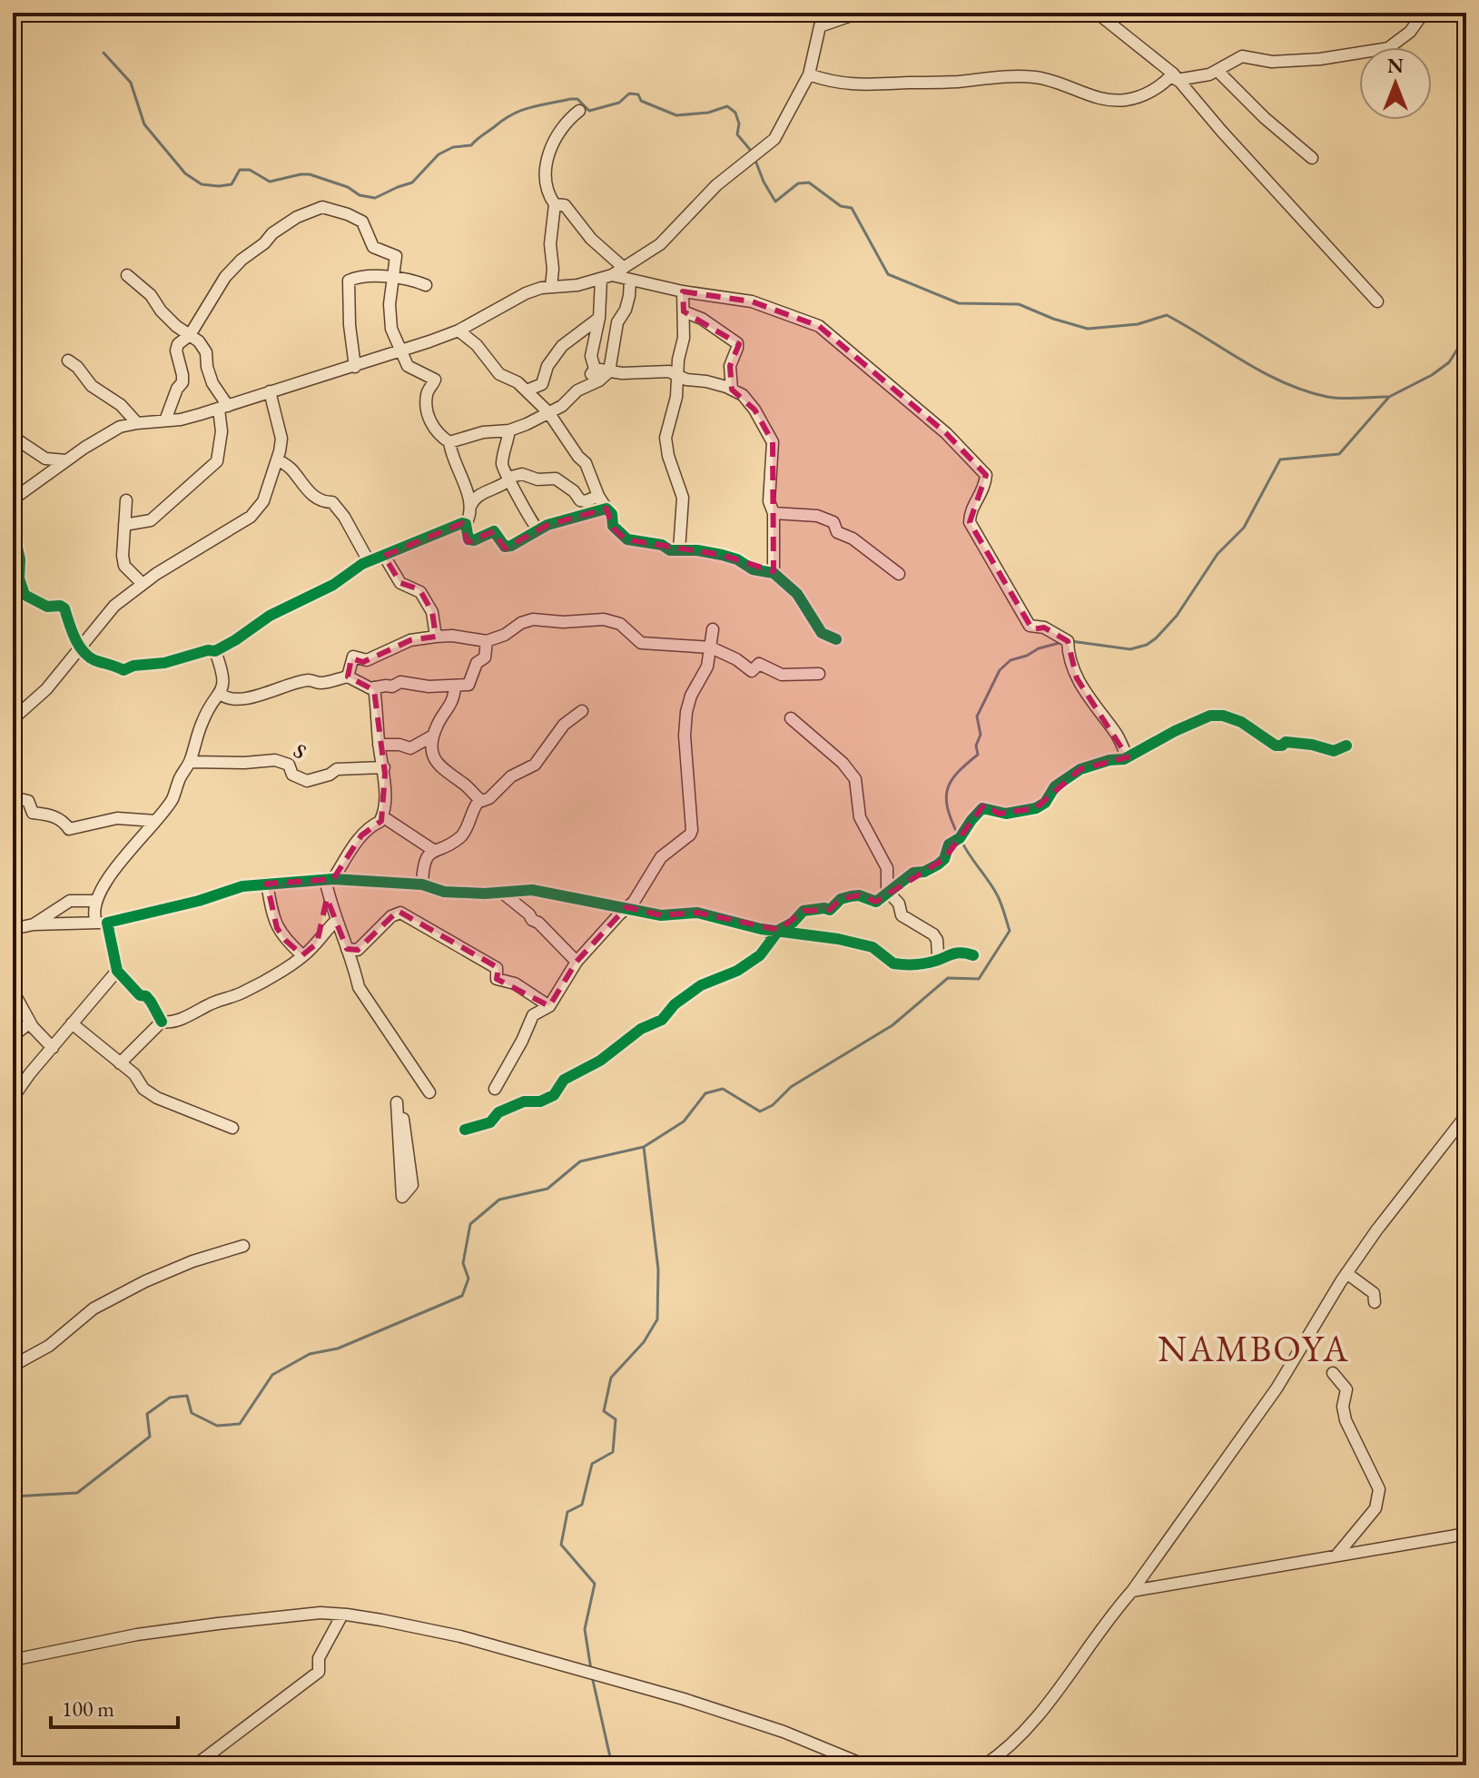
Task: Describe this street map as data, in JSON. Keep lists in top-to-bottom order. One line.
{"streets":{"street":["s"]},"districts":["NAMBOYA"],"scale_bar":"100 m","north":"top"}
